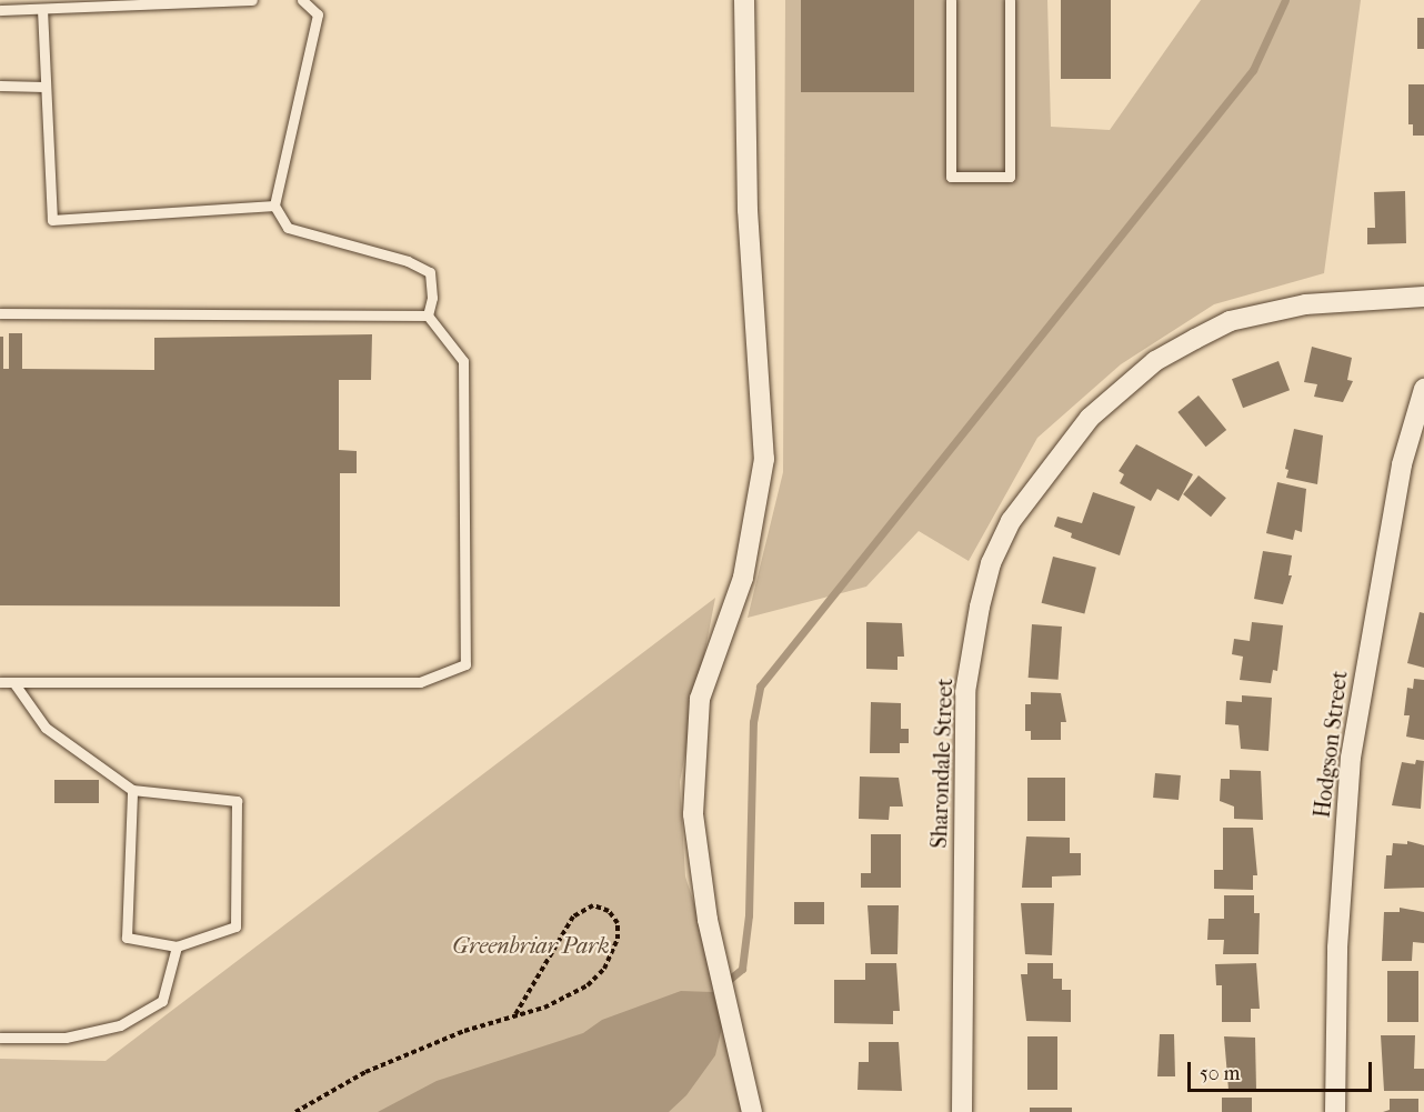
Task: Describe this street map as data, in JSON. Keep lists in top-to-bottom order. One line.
{"streets":{"street":["Hodgson Street","Sharondale Street"]},"parks":["Greenbriar Park"],"scale_bar":"50 m"}
